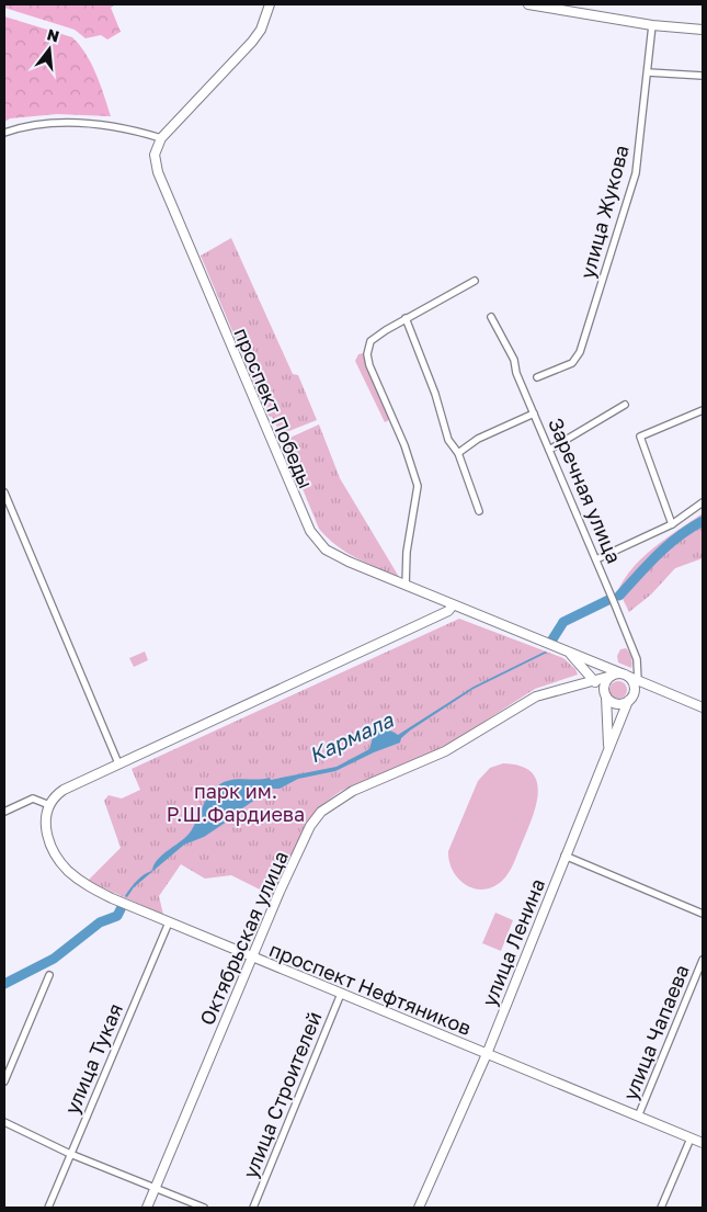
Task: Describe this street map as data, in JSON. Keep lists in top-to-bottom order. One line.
{"streets":{"main road":["проспект Победы","Октябрьская улица","улица Ленина","проспект Нефтяников"],"street":["улица Жукова","Заречная улица","улица Чапаева","улица Тукая","улица Строителей"]},"crossings":[["проспект Победы","Заречная улица"],["проспект Победы","Октябрьская улица"],["проспект Победы","улица Ленина"],["Октябрьская улица","улица Ленина"],["Октябрьская улица","проспект Нефтяников"],["улица Ленина","проспект Нефтяников"],["проспект Нефтяников","улица Чапаева"],["проспект Нефтяников","улица Тукая"],["проспект Нефтяников","улица Строителей"]],"water":["Кармала"],"parks":["парк им. Р.Ш.Фардиева"],"north":"top"}
